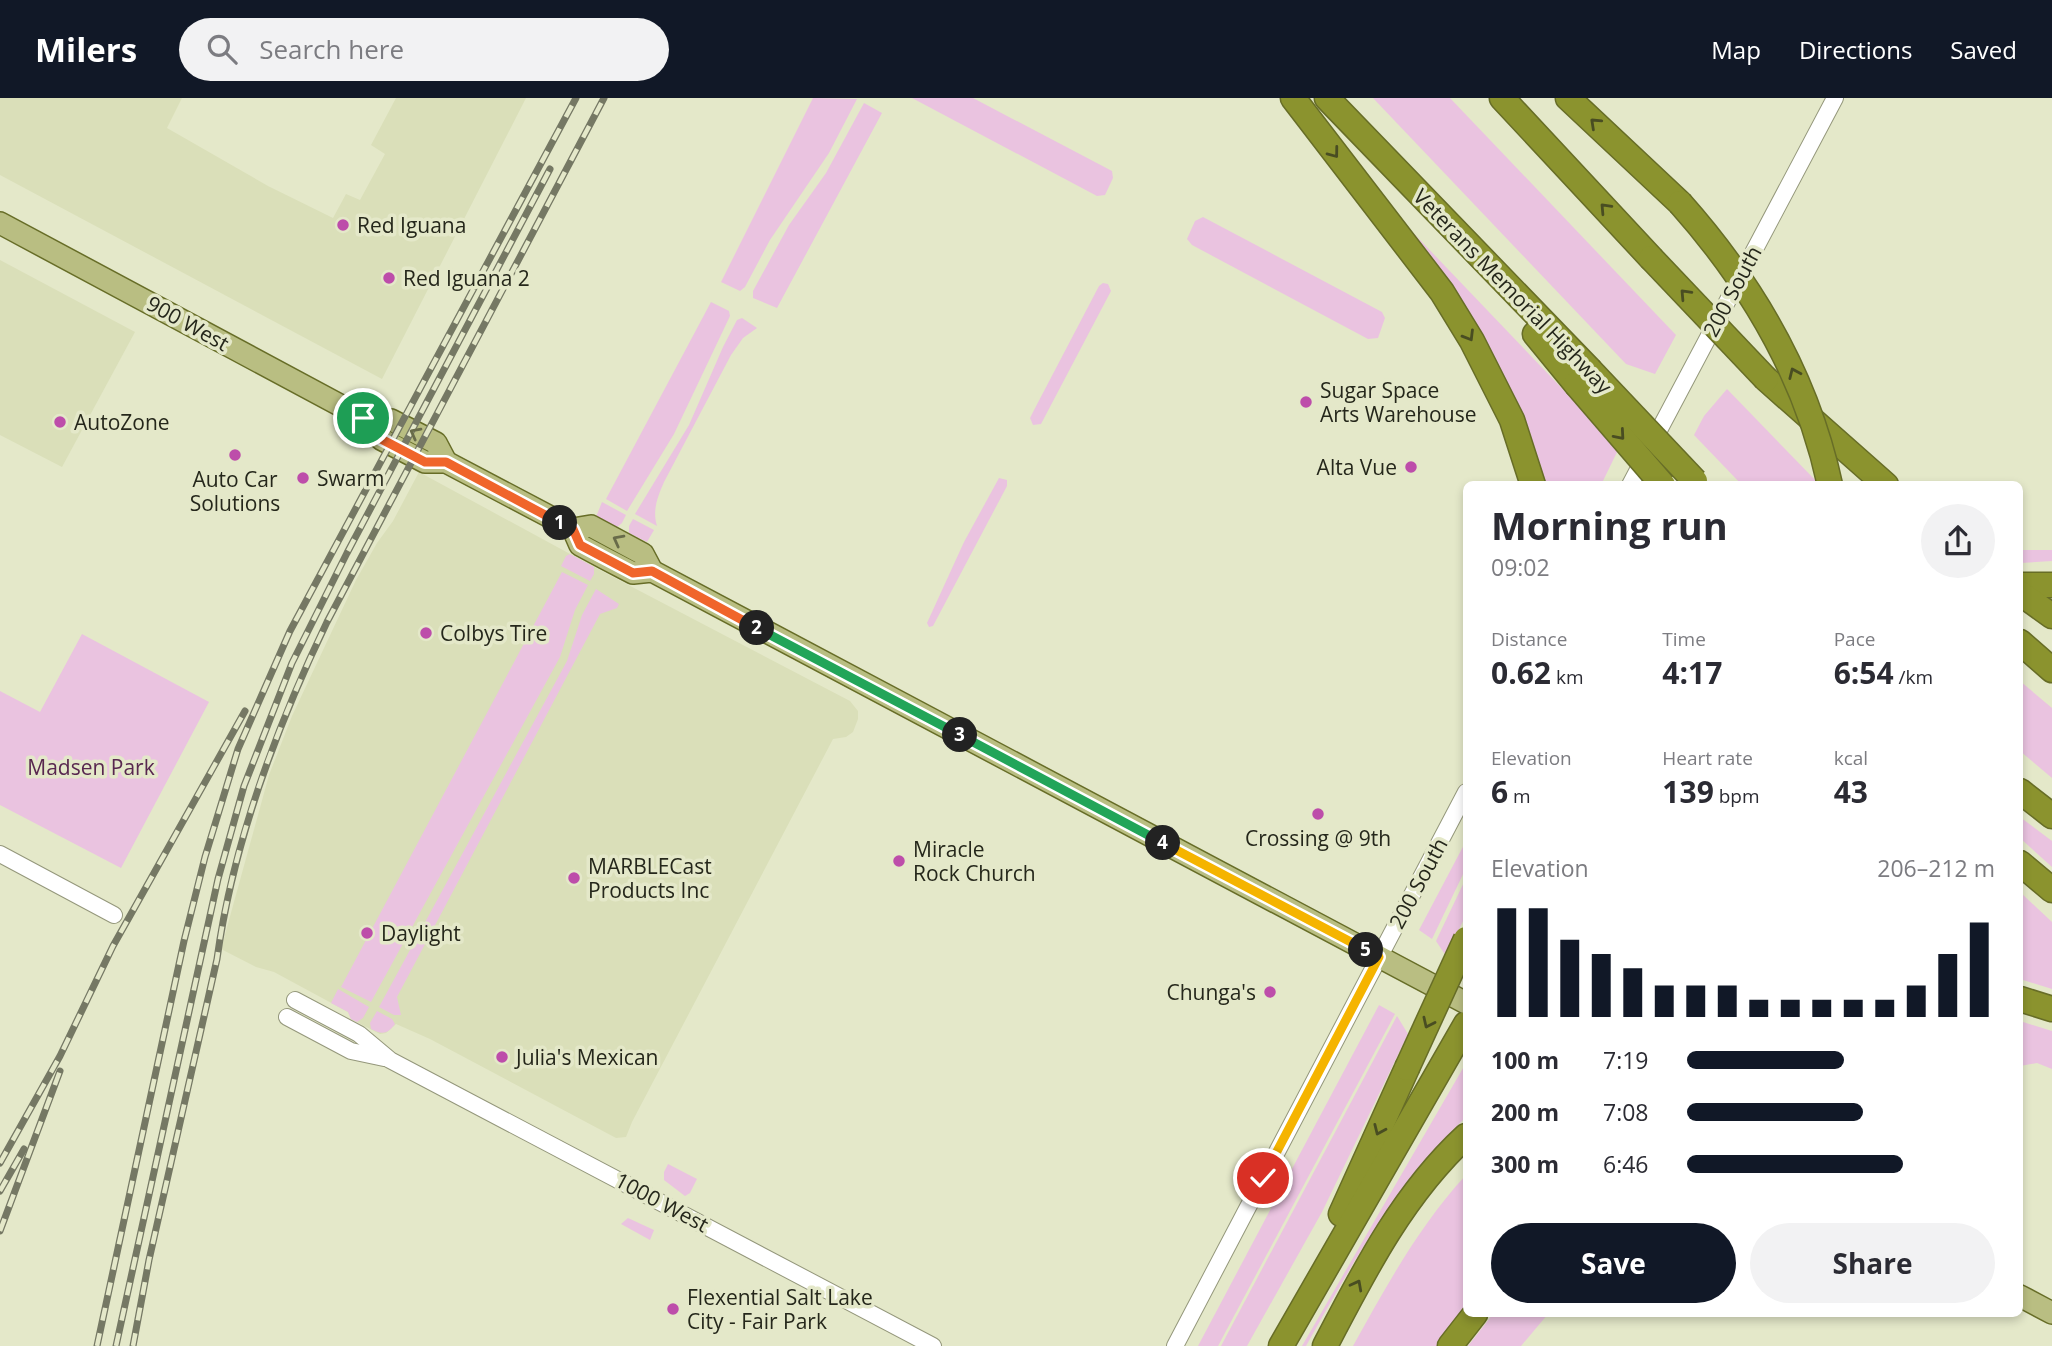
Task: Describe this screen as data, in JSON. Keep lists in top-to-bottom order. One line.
{"streets":{"highway":["Veterans Memorial Highway"],"main road":["900 West"],"street":["200 South","1000 West"]},"crossings":[["200 South","900 West"]],"parks":["Madsen Park"],"places":["Red Iguana","Red Iguana 2","Sugar Space Arts Warehouse","AutoZone","Auto Car Solutions","Alta Vue","Swarm","Colbys Tire","Crossing @ 9th","Miracle Rock Church","MARBLECast Products Inc","Daylight","Chunga's","Julia's Mexican","Flexential Salt Lake City - Fair Park"],"page":{"header":"Milers","search":"Search here","nav":["Map","Directions","Saved"],"heading":["Morning run","09:02"],"pins":["1","2","3","4","5"],"stats":[["Distance","0.62 km"],["Time","4:17"],["Pace","6:54 /km"],["Elevation","6 m"],["Heart rate","139 bpm"],["kcal","43"]],"chart":["Elevation","206–212 m"],"list":[{"name":"100 m","note":"7:19"},{"name":"200 m","note":"7:08"},{"name":"300 m","note":"6:46"}],"buttons":["Save","Share"]}}
